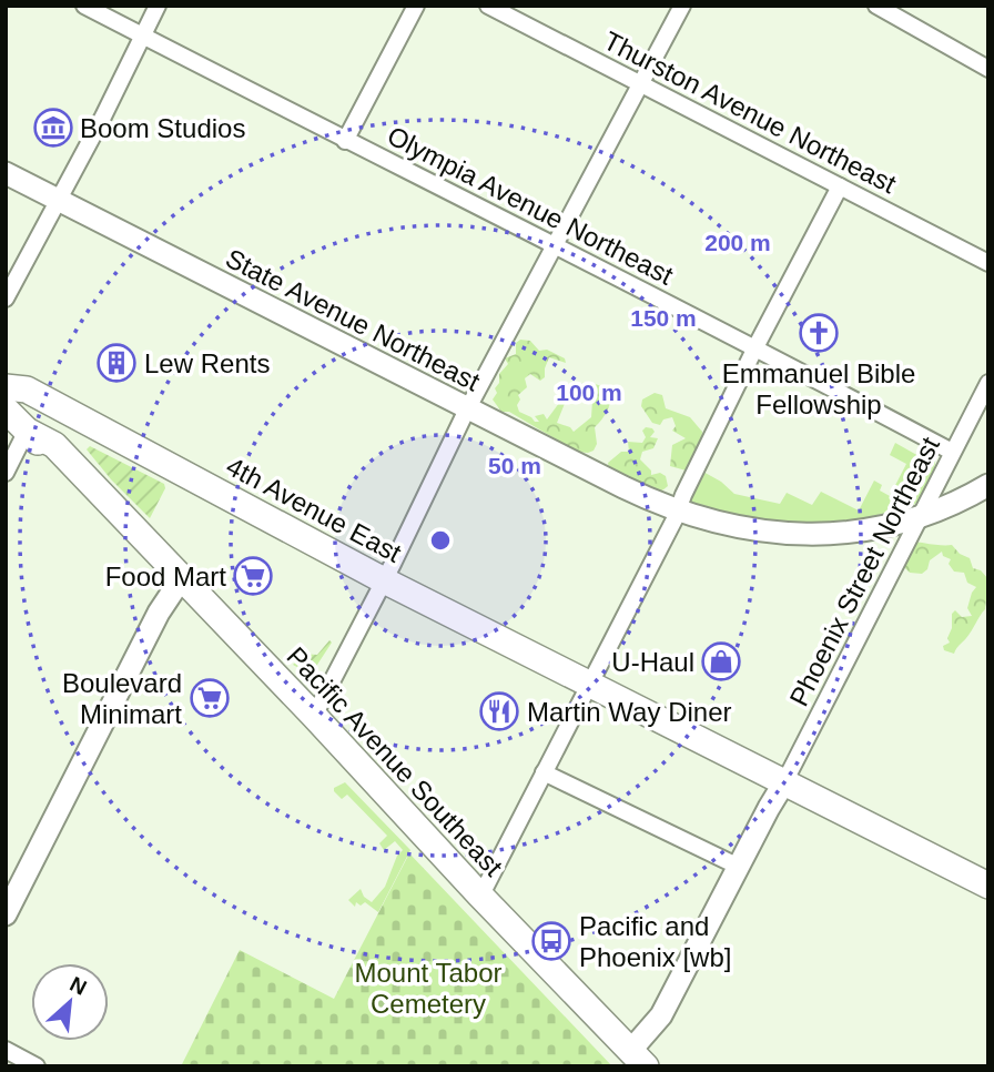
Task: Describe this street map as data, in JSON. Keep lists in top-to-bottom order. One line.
{"streets":{"main road":["4th Avenue East","Pacific Avenue Southeast"],"street":["Thurston Avenue Northeast","Olympia Avenue Northeast","State Avenue Northeast","Phoenix Street Northeast"]},"crossings":[["Olympia Avenue Northeast","Phoenix Street Northeast"],["State Avenue Northeast","Phoenix Street Northeast"],["4th Avenue East","Phoenix Street Northeast"],["4th Avenue East","Pacific Avenue Southeast"]],"parks":["Mount Tabor Cemetery"],"places":{"museum":["Boom Studios"],"church":["Emmanuel Bible Fellowship"],"building":["Lew Rents"],"supermarket":["Food Mart","Boulevard Minimart"],"shop":["U-Haul"],"restaurant":["Martin Way Diner"],"bus stop":["Pacific and Phoenix [wb]"]},"north":"top right","rings":["200 m","150 m","100 m","50 m"]}
